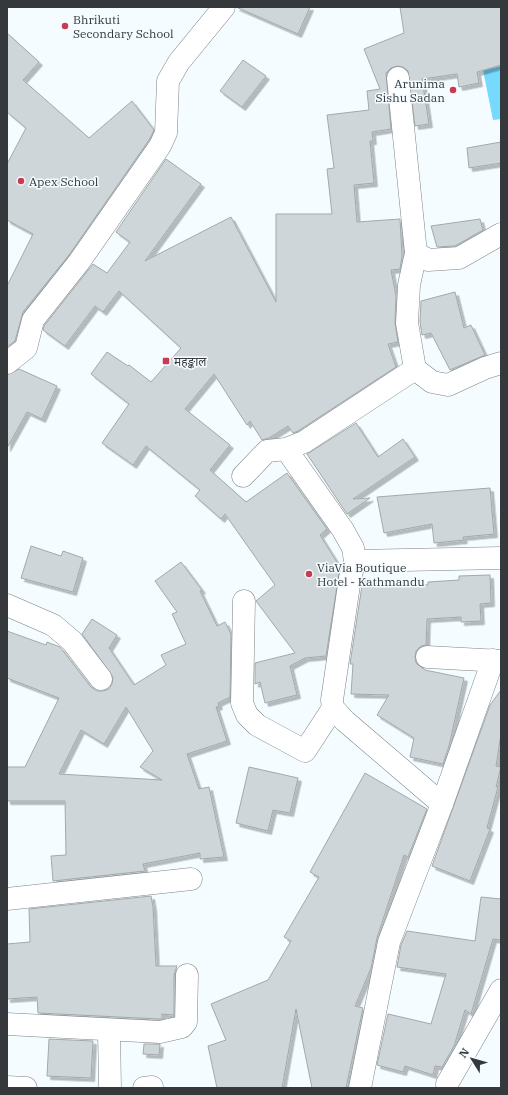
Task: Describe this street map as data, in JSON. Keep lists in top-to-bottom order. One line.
{"places":{"other":["Bhrikuti Secondary School","Arunima Sishu Sadan","Apex School","ViaVia Boutique Hotel - Kathmandu"],"transit":["महङ्काल"]},"north":"top left"}
